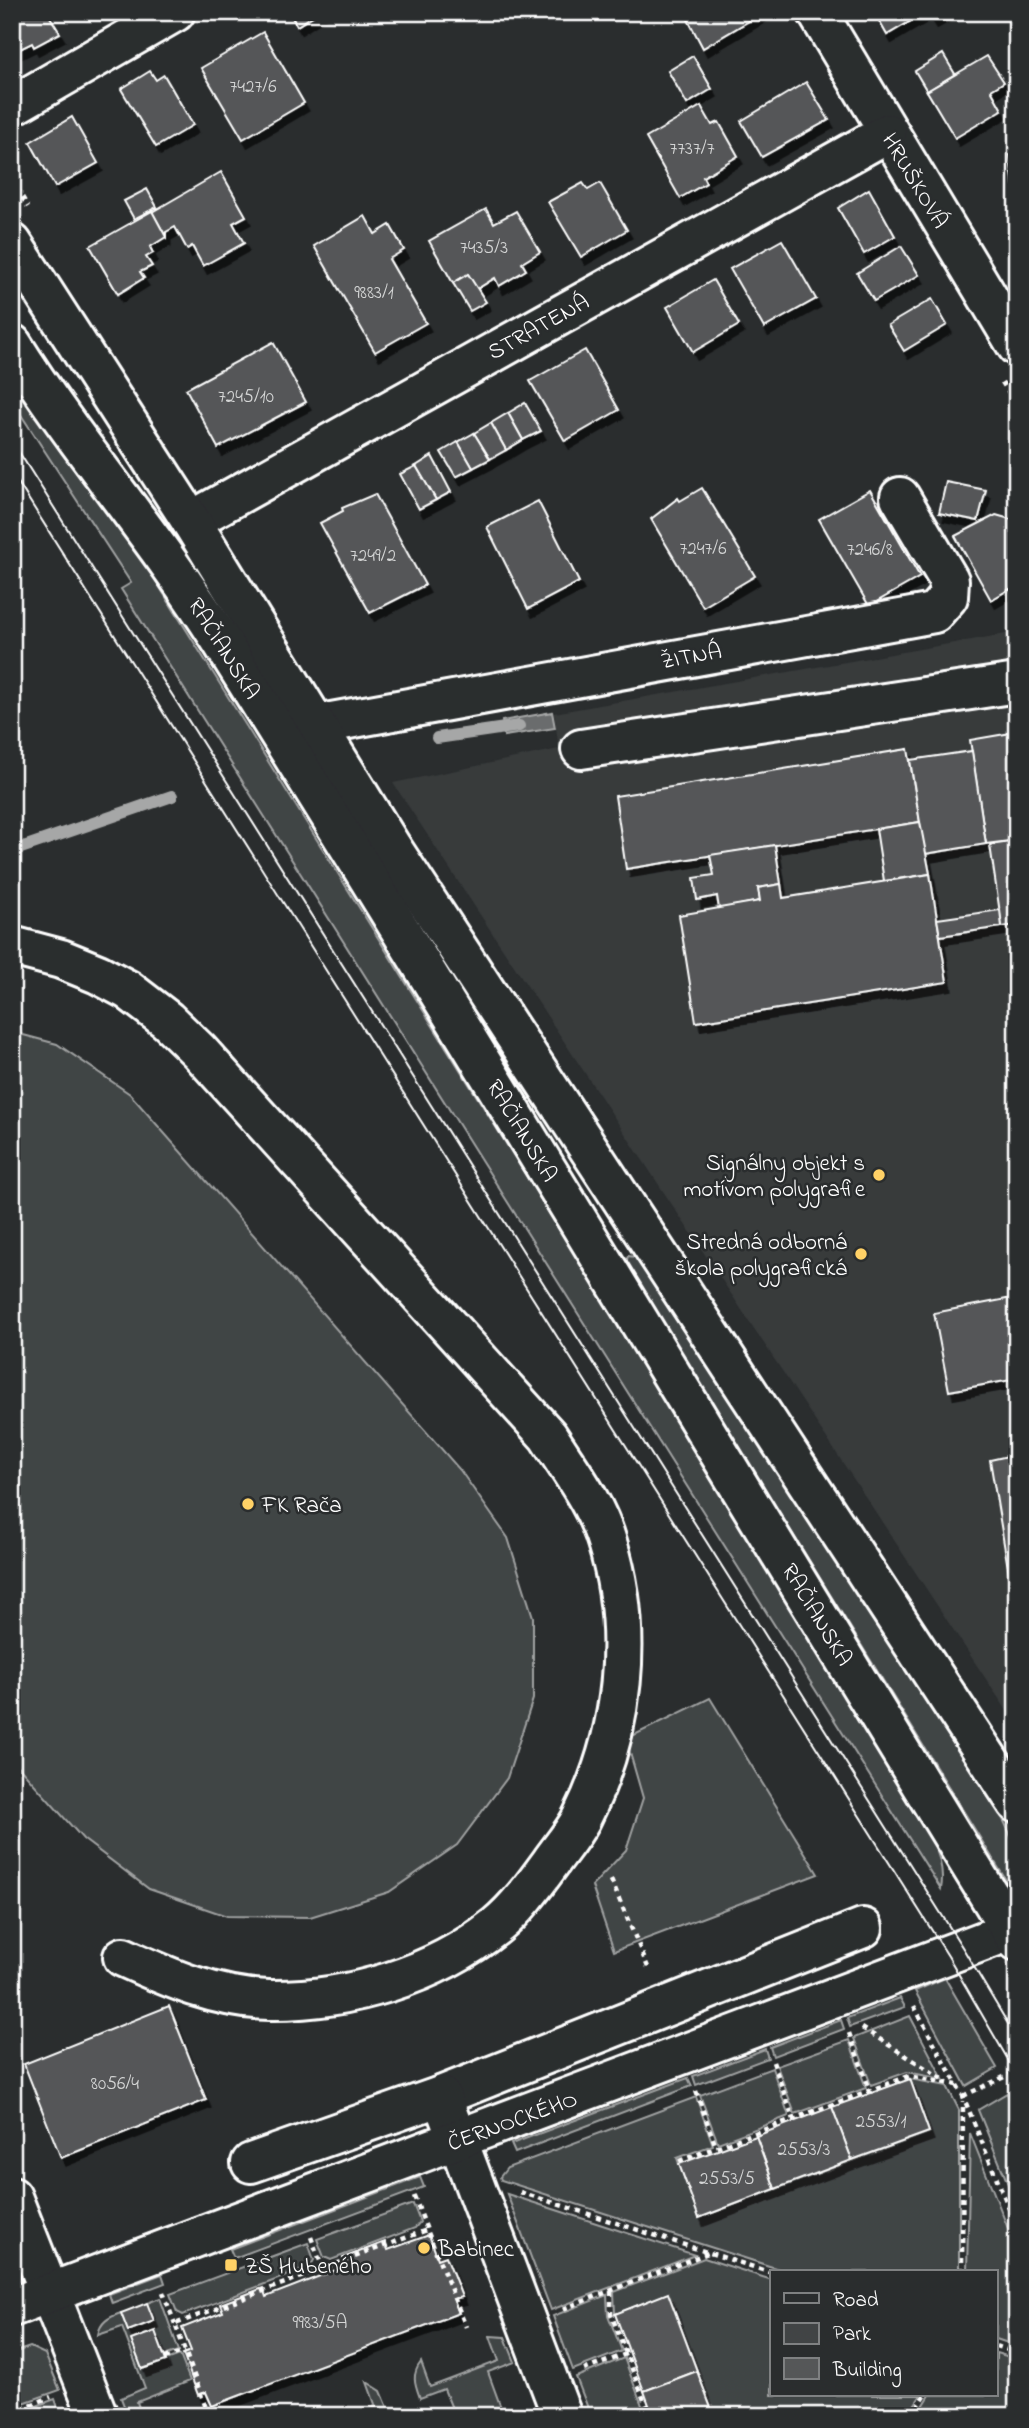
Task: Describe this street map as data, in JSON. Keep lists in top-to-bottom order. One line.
{"streets":{"street":["HRUŠKOVÁ","STRATENÁ","RAČIANSKA","ŽITNÁ","ČERNOCKÉHO"]},"crossings":[["HRUŠKOVÁ","STRATENÁ"],["STRATENÁ","RAČIANSKA"],["RAČIANSKA","ŽITNÁ"],["RAČIANSKA","ČERNOCKÉHO"]],"places":{"other":["Signálny objekt s motívom polygrafie","Stredná odborná škola polygrafická","FK Rača","Babinec"],"transit":["ZŠ Hubeného"]},"house_numbers":["7427/6","7737/7","7435/3","9883/1","7245/10","7247/6","7246/8","7249/2","8056/4","2553/1","2553/3","2553/5","9983/5A"],"legend":["Road","Park","Building"]}
